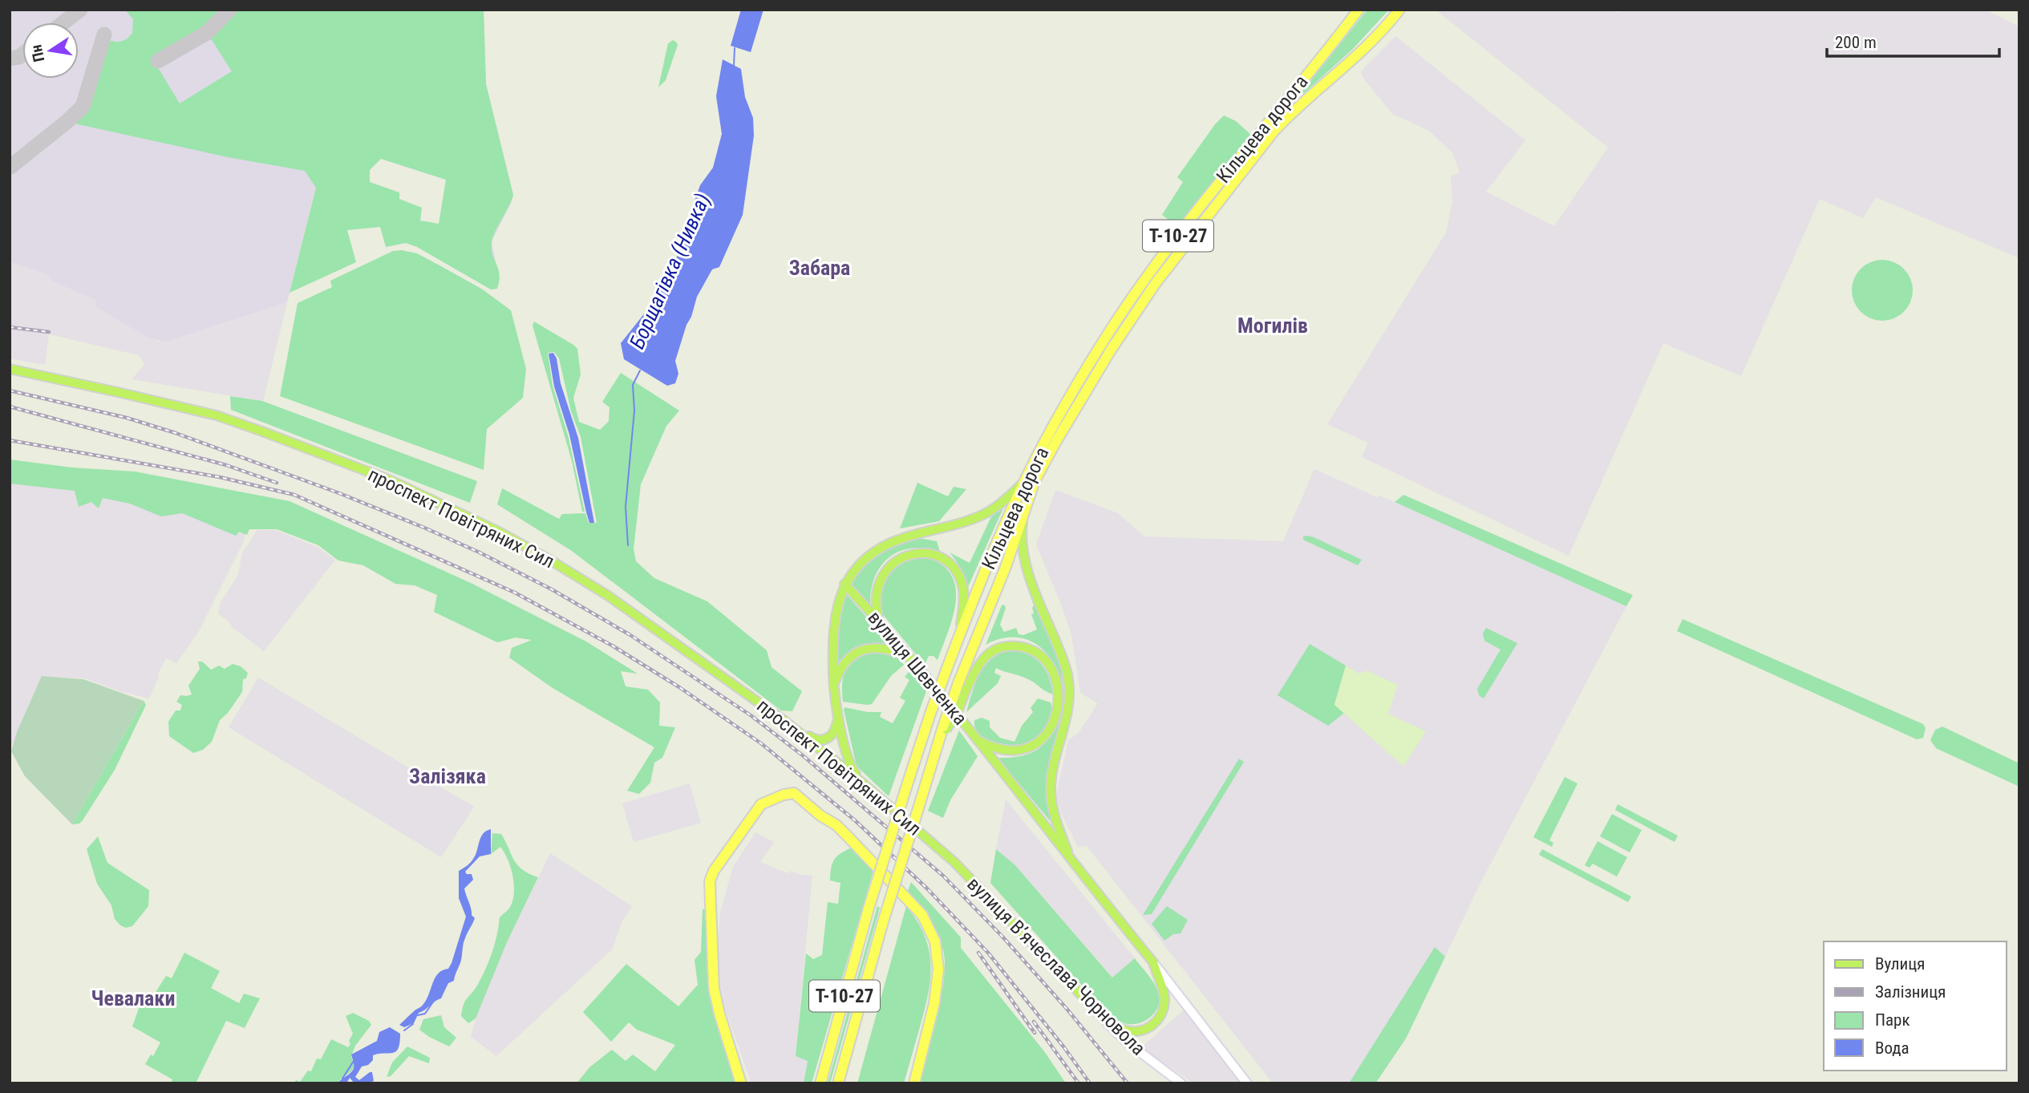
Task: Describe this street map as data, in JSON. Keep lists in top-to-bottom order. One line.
{"streets":{"highway":["Кільцева дорога","Т-10-27"],"main road":["проспект Повітряних Сил","вулиця Шевченка","вулиця Вʼячеслава Чорновола"]},"crossings":[["проспект Повітряних Сил","вулиця Шевченка"],["проспект Повітряних Сил","вулиця Вʼячеслава Чорновола"]],"districts":["Забара","Могилів","Залізяка","Чевалаки"],"water":["Борщагівка (Нивка)"],"legend":["Вулиця","Залізниця","Парк","Вода"],"scale_bar":"200 m","north":"left"}
